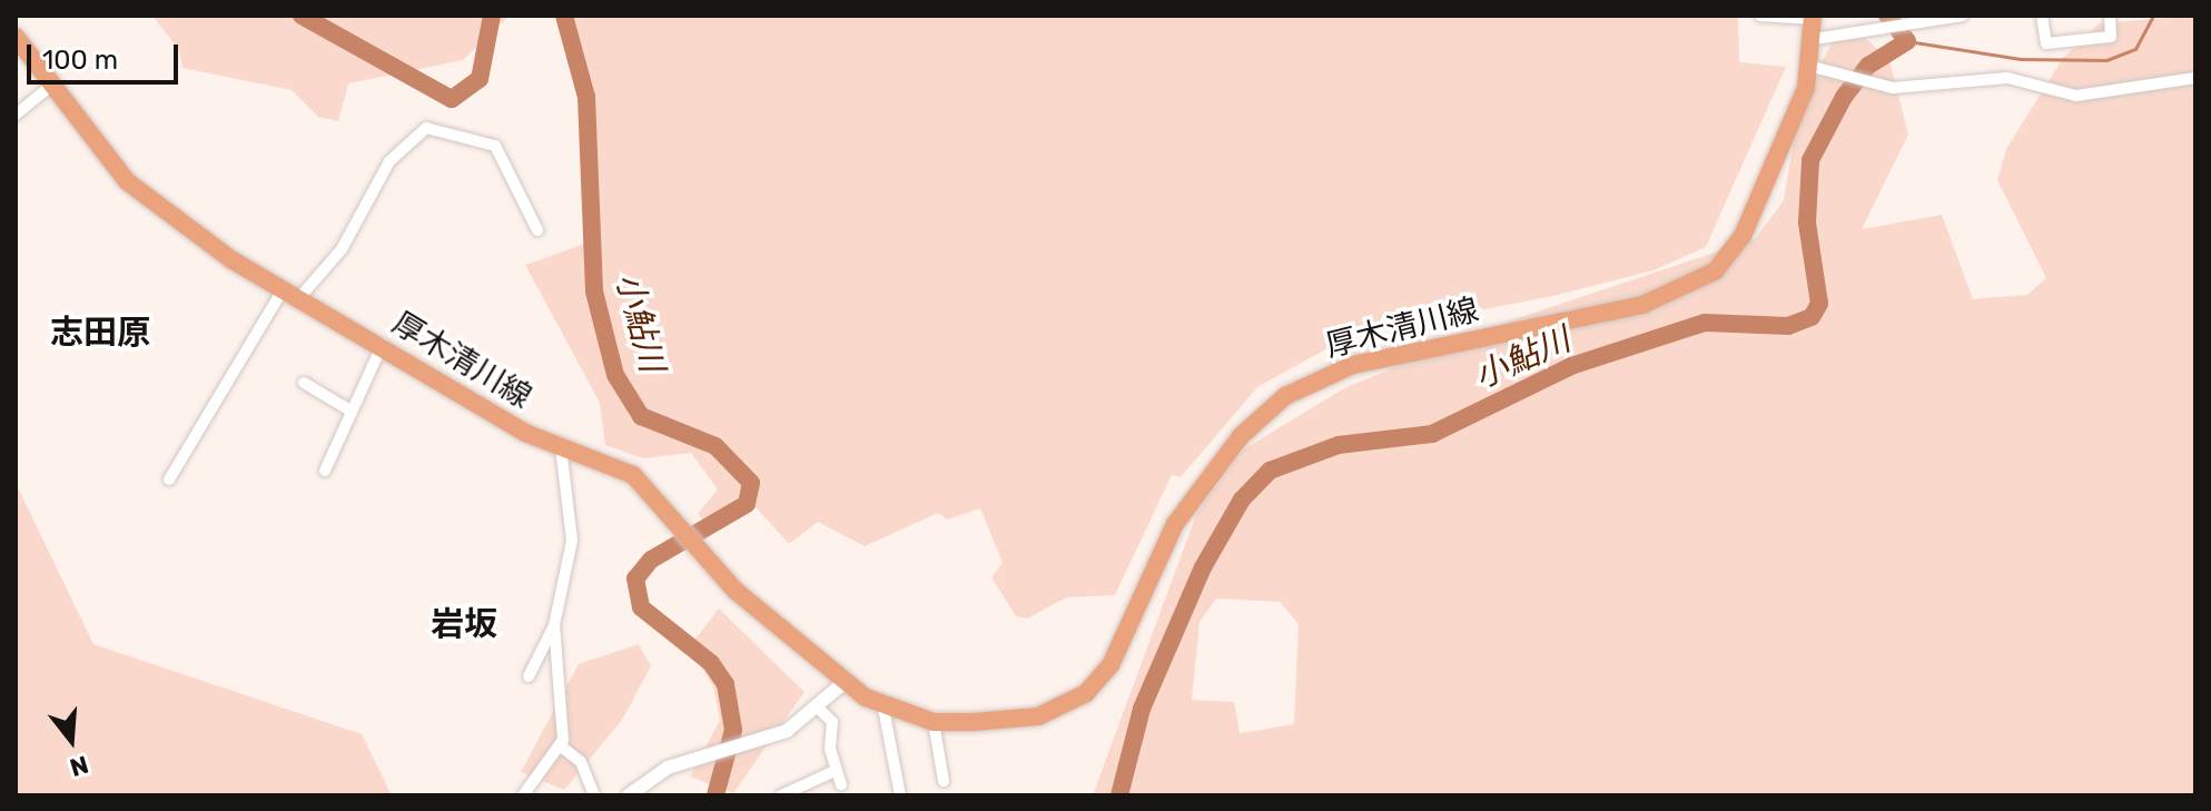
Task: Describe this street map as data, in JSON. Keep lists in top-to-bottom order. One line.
{"streets":{"main road":["厚木清川線"]},"districts":["志田原","岩坂"],"water":["小鮎川"],"scale_bar":"100 m","north":"bottom"}
